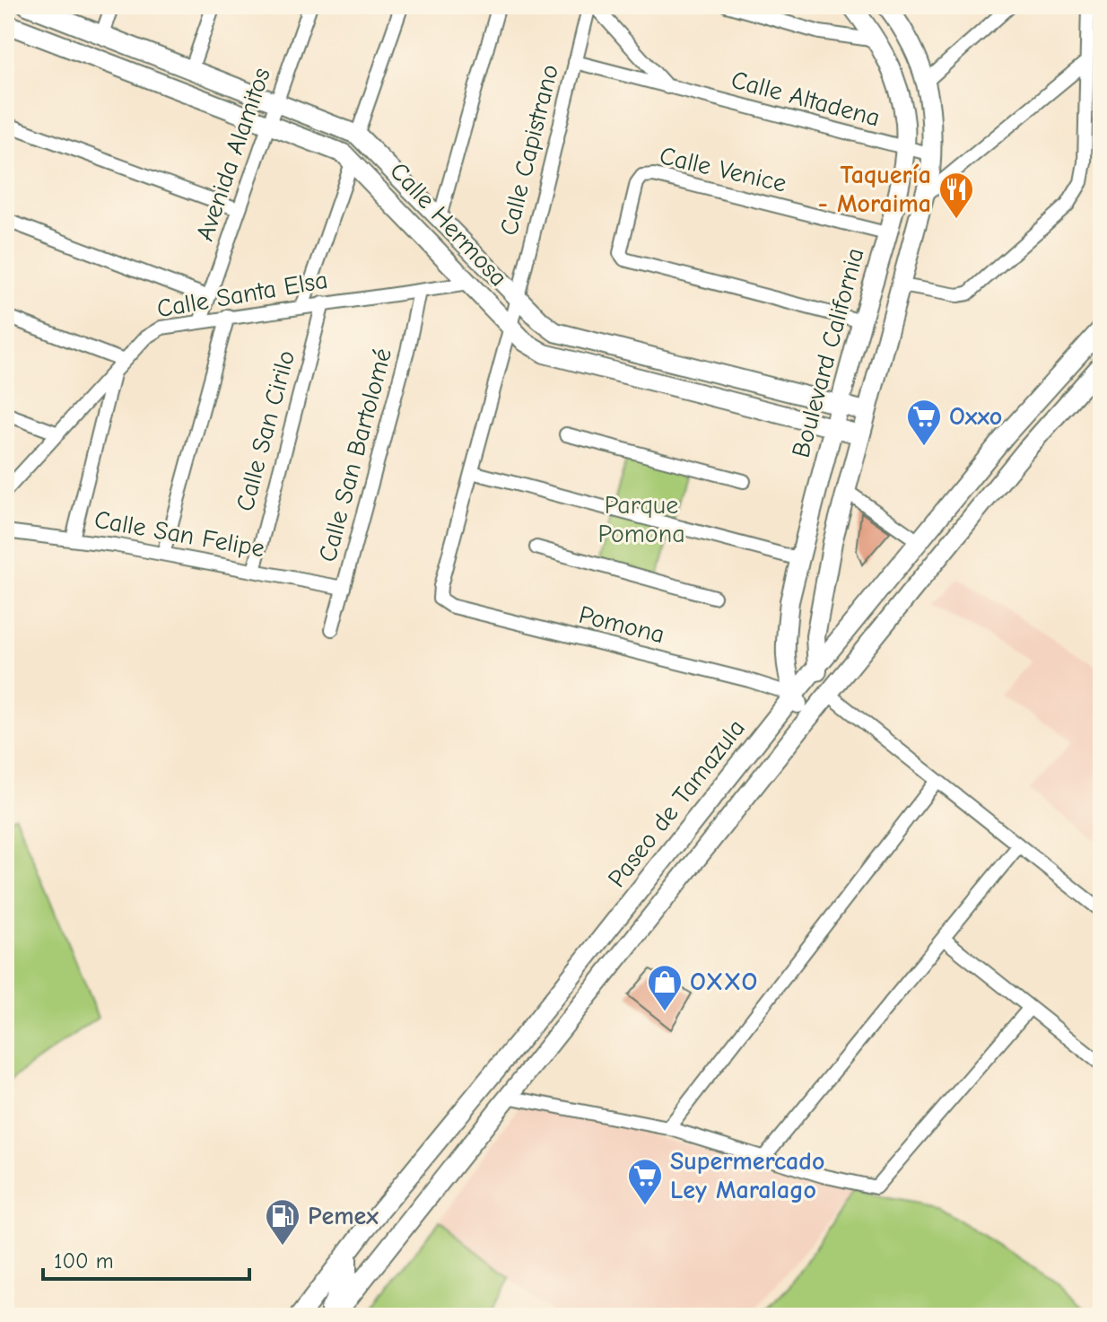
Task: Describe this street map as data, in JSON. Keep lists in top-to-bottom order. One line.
{"streets":{"street":["Calle Altadena","Calle Capistrano","Avenida Alamitos","Calle Venice","Calle Hermosa","Calle Santa Elsa","Boulevard California","Calle San Cirilo","Calle San Bartolomé","Calle San Felipe","Pomona","Paseo de Tamazula"]},"crossings":[["Calle Altadena","Calle Capistrano"],["Calle Altadena","Boulevard California"],["Calle Capistrano","Calle Hermosa"],["Calle Capistrano","Pomona"],["Avenida Alamitos","Calle Hermosa"],["Avenida Alamitos","Calle Santa Elsa"],["Calle Venice","Boulevard California"],["Calle Hermosa","Calle Santa Elsa"],["Calle Hermosa","Boulevard California"],["Calle Santa Elsa","Calle San Cirilo"],["Calle Santa Elsa","Calle San Bartolomé"],["Boulevard California","Pomona"],["Boulevard California","Paseo de Tamazula"],["Calle San Cirilo","Calle San Felipe"],["Calle San Bartolomé","Calle San Felipe"],["Pomona","Paseo de Tamazula"]],"parks":["Parque Pomona"],"places":{"restaurant":["Taquería - Moraima"],"supermarket":["Oxxo","Supermercado Ley Maralago"],"shop":["OXXO"],"fuel station":["Pemex"]},"scale_bar":"100 m"}
